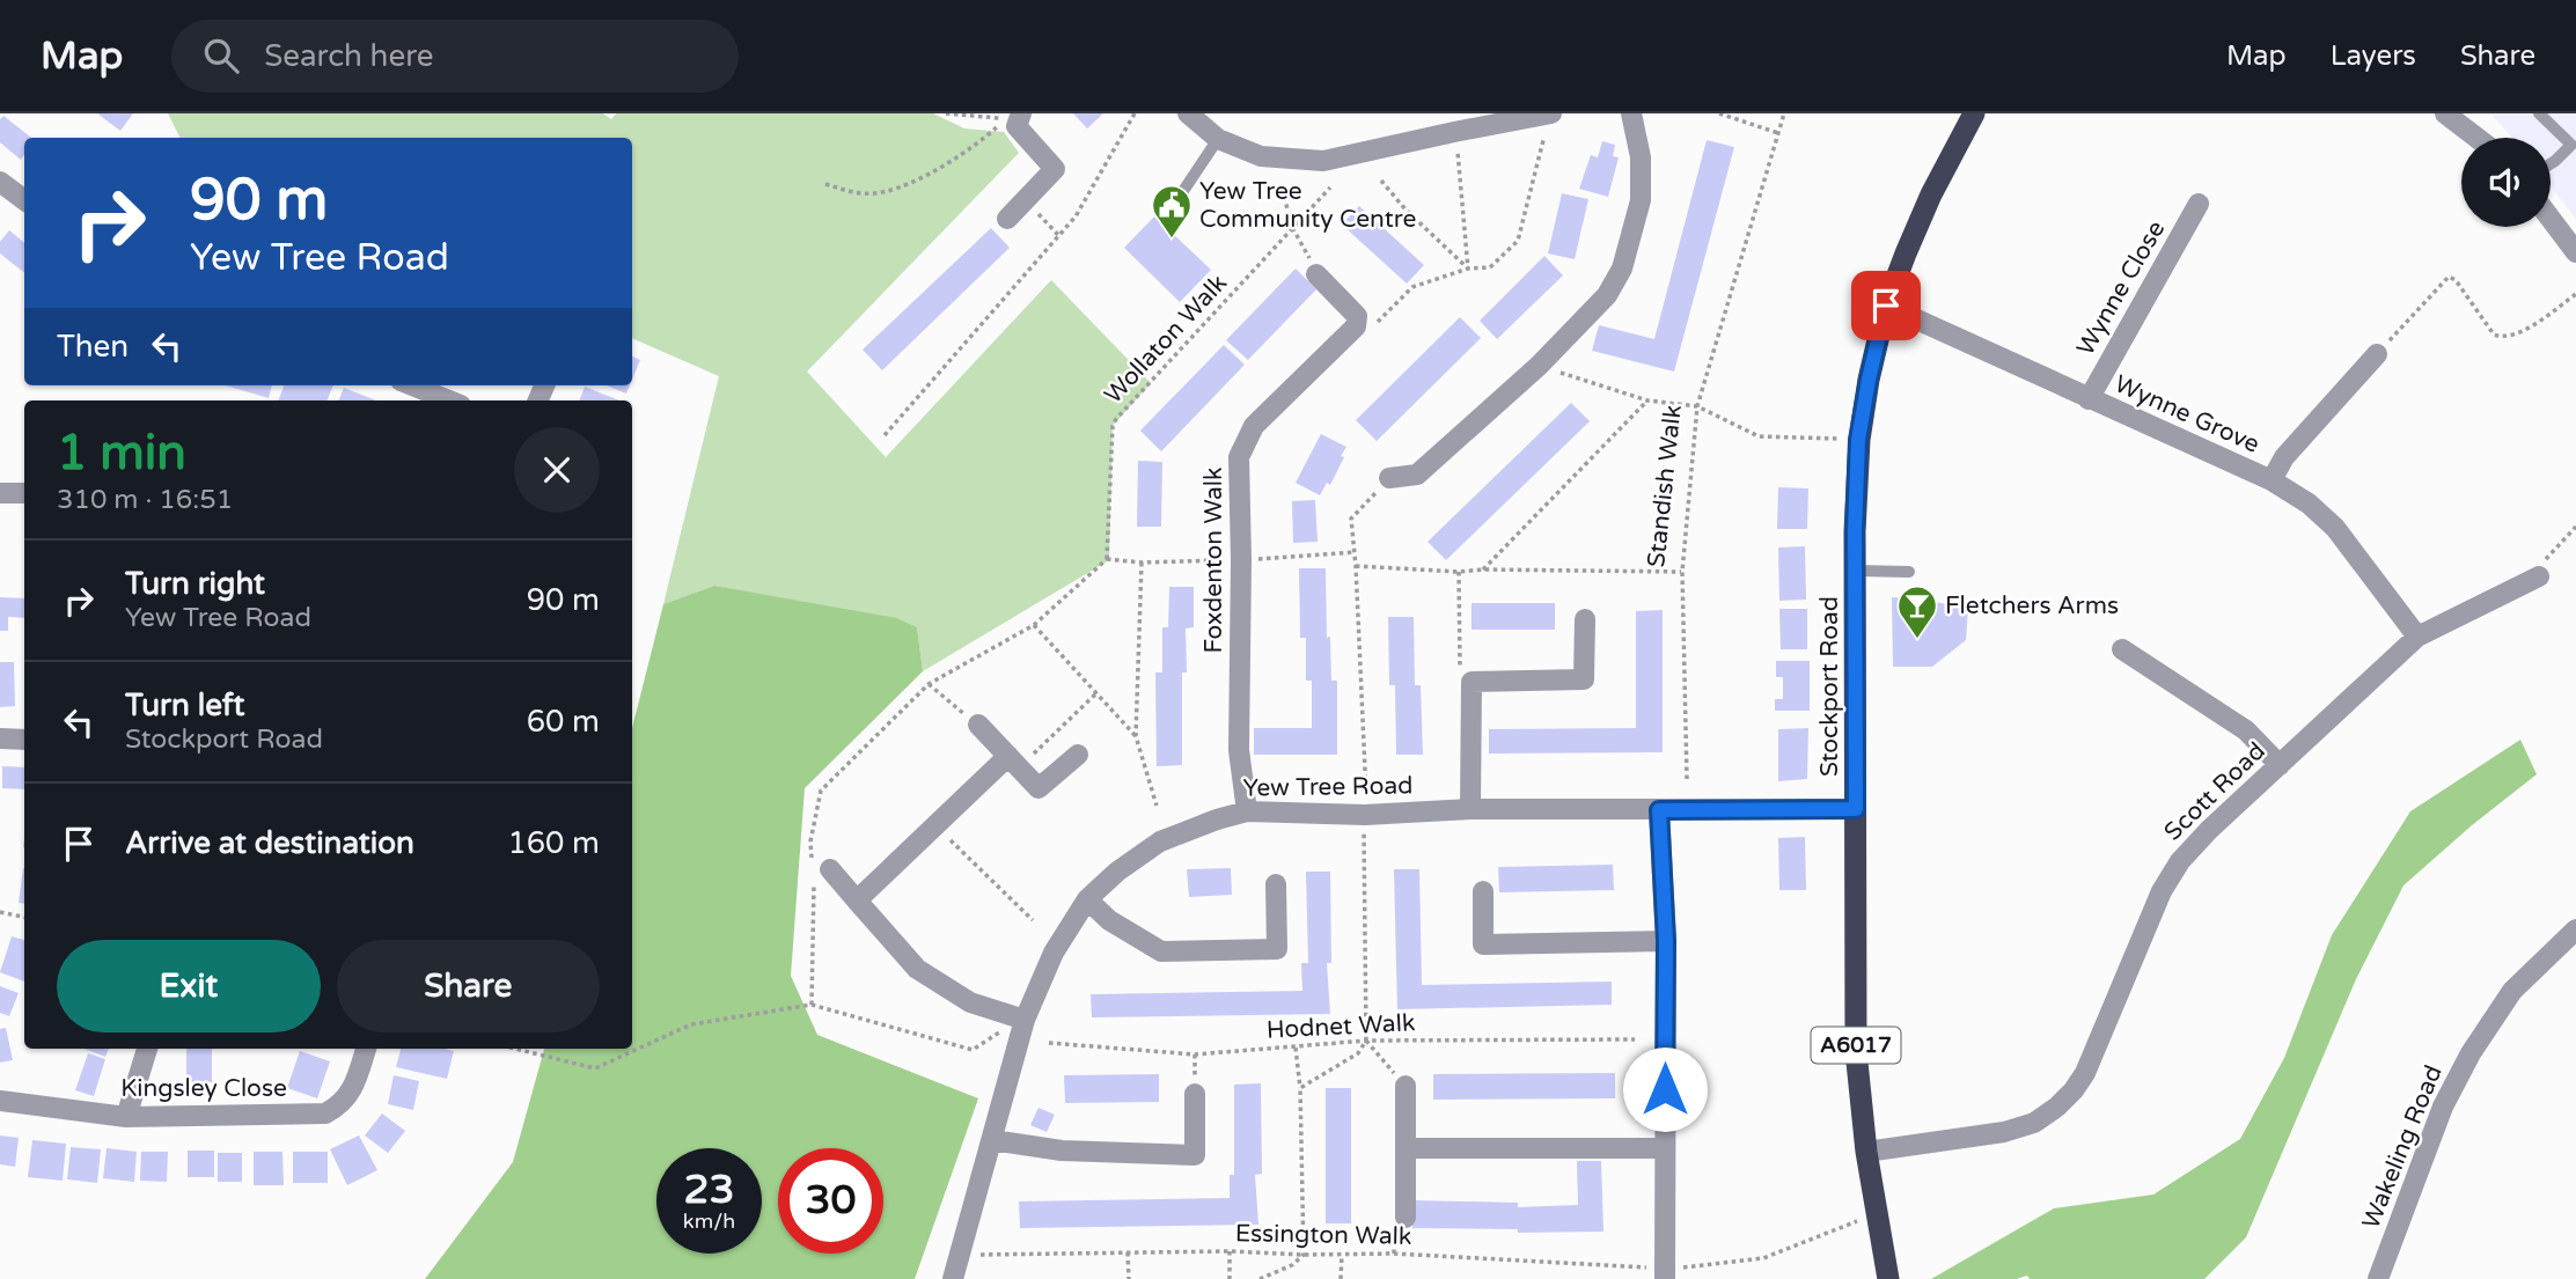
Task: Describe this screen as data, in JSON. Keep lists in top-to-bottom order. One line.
{"streets":{"highway":["Stockport Road","A6017"],"street":["Wynne Close","Wynne Grove","Foxdenton Walk","Yew Tree Road","Scott Road","Kingsley Close","Wakeling Road"],"path":["Wollaton Walk","Standish Walk","Hodnet Walk","Essington Walk"]},"crossings":[["Wynne Close","Wynne Grove"],["Wynne Grove","Stockport Road"],["Wynne Grove","Scott Road"],["Foxdenton Walk","Yew Tree Road"],["Stockport Road","Yew Tree Road"],["Stockport Road","Scott Road"],["Stockport Road","Essington Walk"]],"places":{"public building":["Yew Tree Community Centre"],"bar":["Fletchers Arms"]},"page":{"header":"Map","search":"Search here","nav":["Map","Layers","Share"],"turn":["90 m","Yew Tree Road"],"then":"Then","heading":["1 min","310 m · 16:51"],"list":[{"name":"Turn right","note":"Yew Tree Road","value":"90 m"},{"name":"Turn left","note":"Stockport Road","value":"60 m"},{"name":"Arrive at destination","value":"160 m"}],"buttons":["Exit","Share"],"speed":"23 km/h","limit":"30"}}
